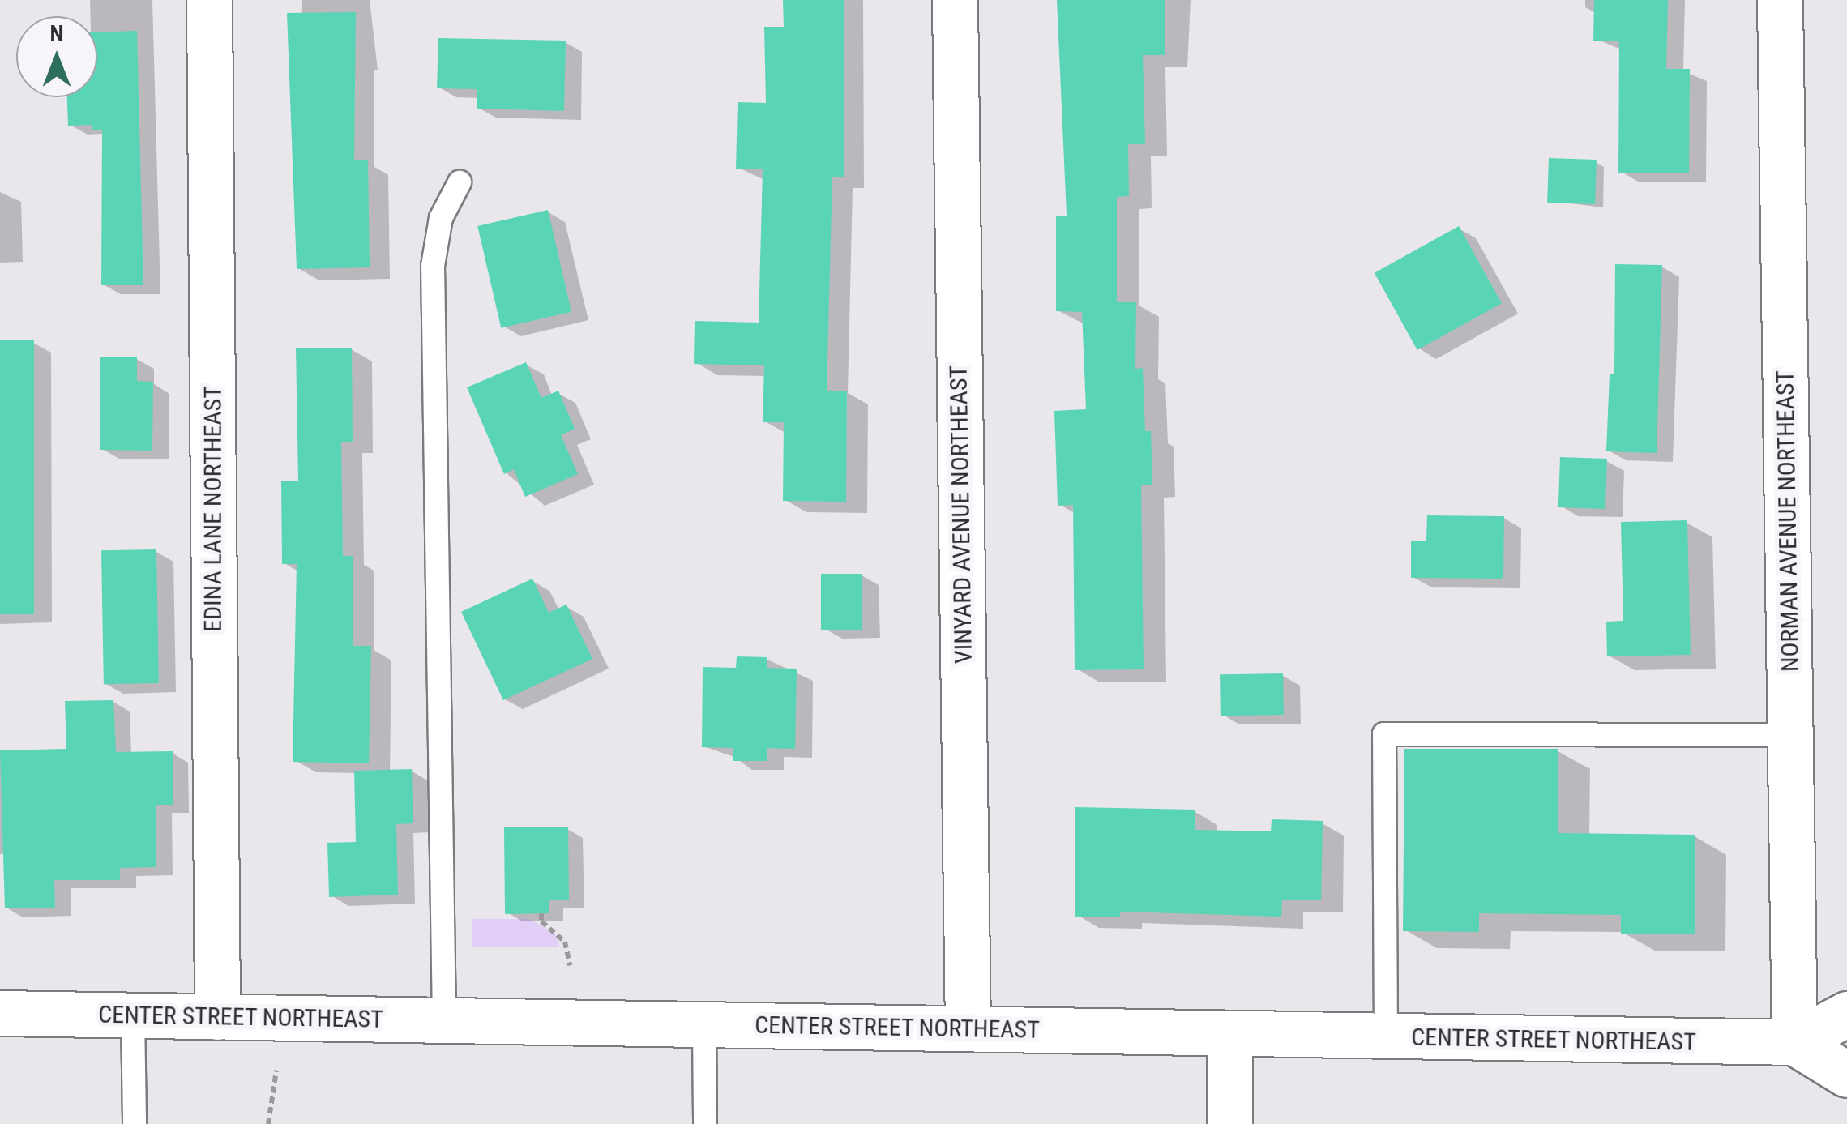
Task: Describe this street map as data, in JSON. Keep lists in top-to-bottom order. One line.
{"streets":{"street":["EDINA LANE NORTHEAST","VINYARD AVENUE NORTHEAST","NORMAN AVENUE NORTHEAST","CENTER STREET NORTHEAST"]},"crossings":[["EDINA LANE NORTHEAST","CENTER STREET NORTHEAST"],["VINYARD AVENUE NORTHEAST","CENTER STREET NORTHEAST"],["NORMAN AVENUE NORTHEAST","CENTER STREET NORTHEAST"]],"north":"top"}
